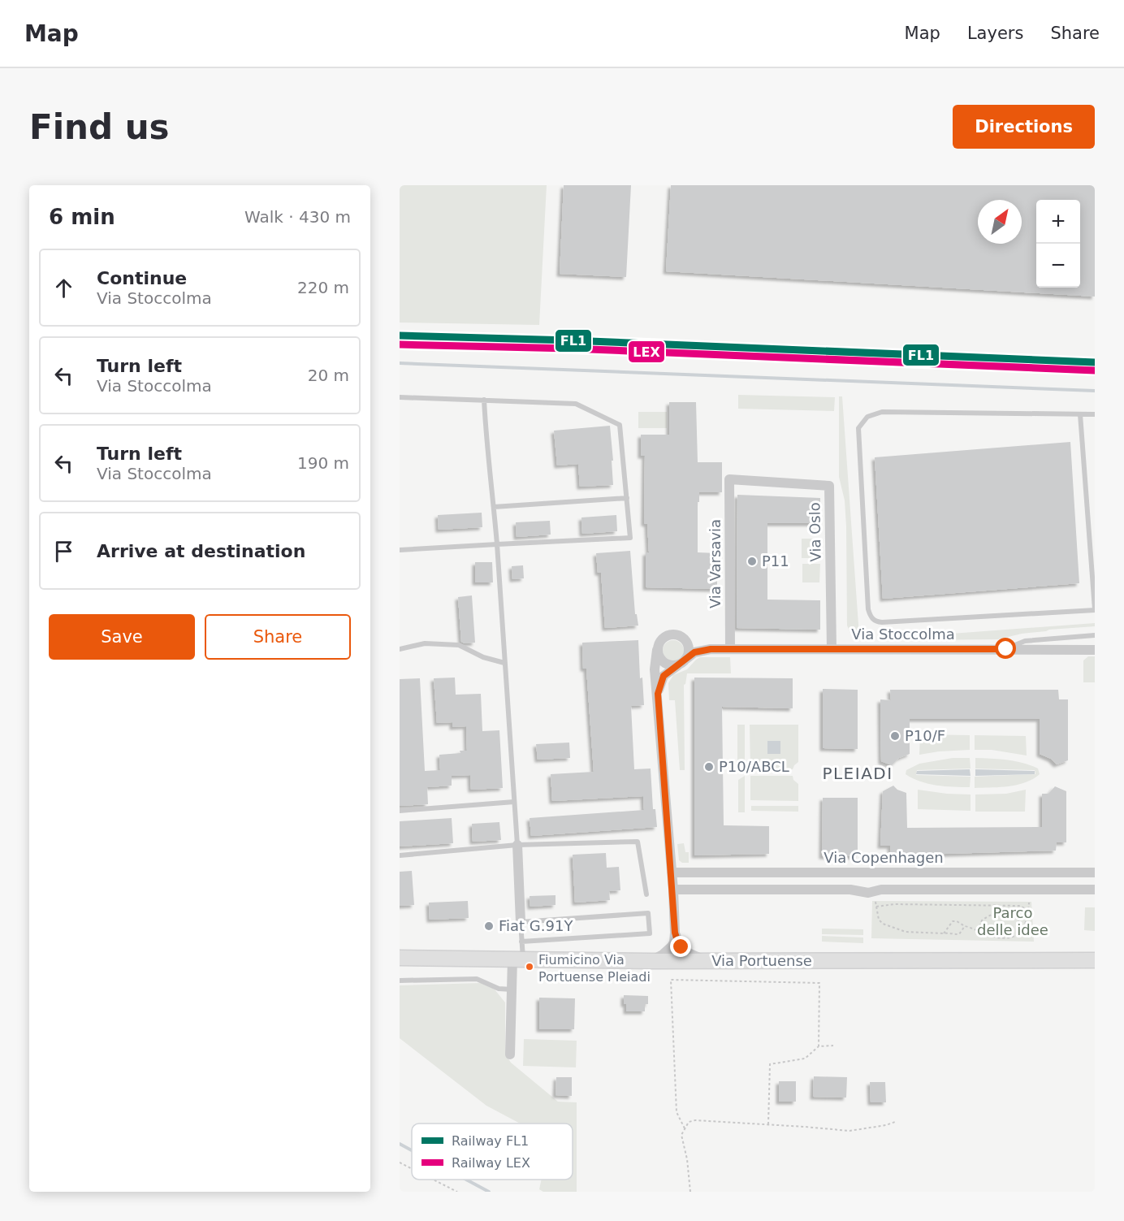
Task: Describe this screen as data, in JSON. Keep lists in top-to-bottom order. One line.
{"streets":{"street":["Via Oslo","Via Varsavia","Via Stoccolma","Via Copenhagen","Via Portuense"]},"crossings":[["Via Oslo","Via Varsavia"],["Via Oslo","Via Stoccolma"],["Via Varsavia","Via Stoccolma"]],"districts":["PLEIADI"],"parks":["Parco delle idee"],"places":["P11","P10/F","P10/ABCL","Fiat G.91Y","Fiumicino Via Portuense Pleiadi"],"lines":["rail line FL1","rail line LEX"],"legend":["Railway FL1","Railway LEX"],"north":"top right","page":{"header":"Map","nav":["Map","Layers","Share"],"buttons":["Directions",["Save","Share"]],"title":"Find us","heading":["6 min","Walk · 430 m"],"map_buttons":["+","−"],"list":[["Continue","Via Stoccolma","220 m"],["Turn left","Via Stoccolma","20 m"],["Turn left","Via Stoccolma","190 m"],"Arrive at destination"]}}
